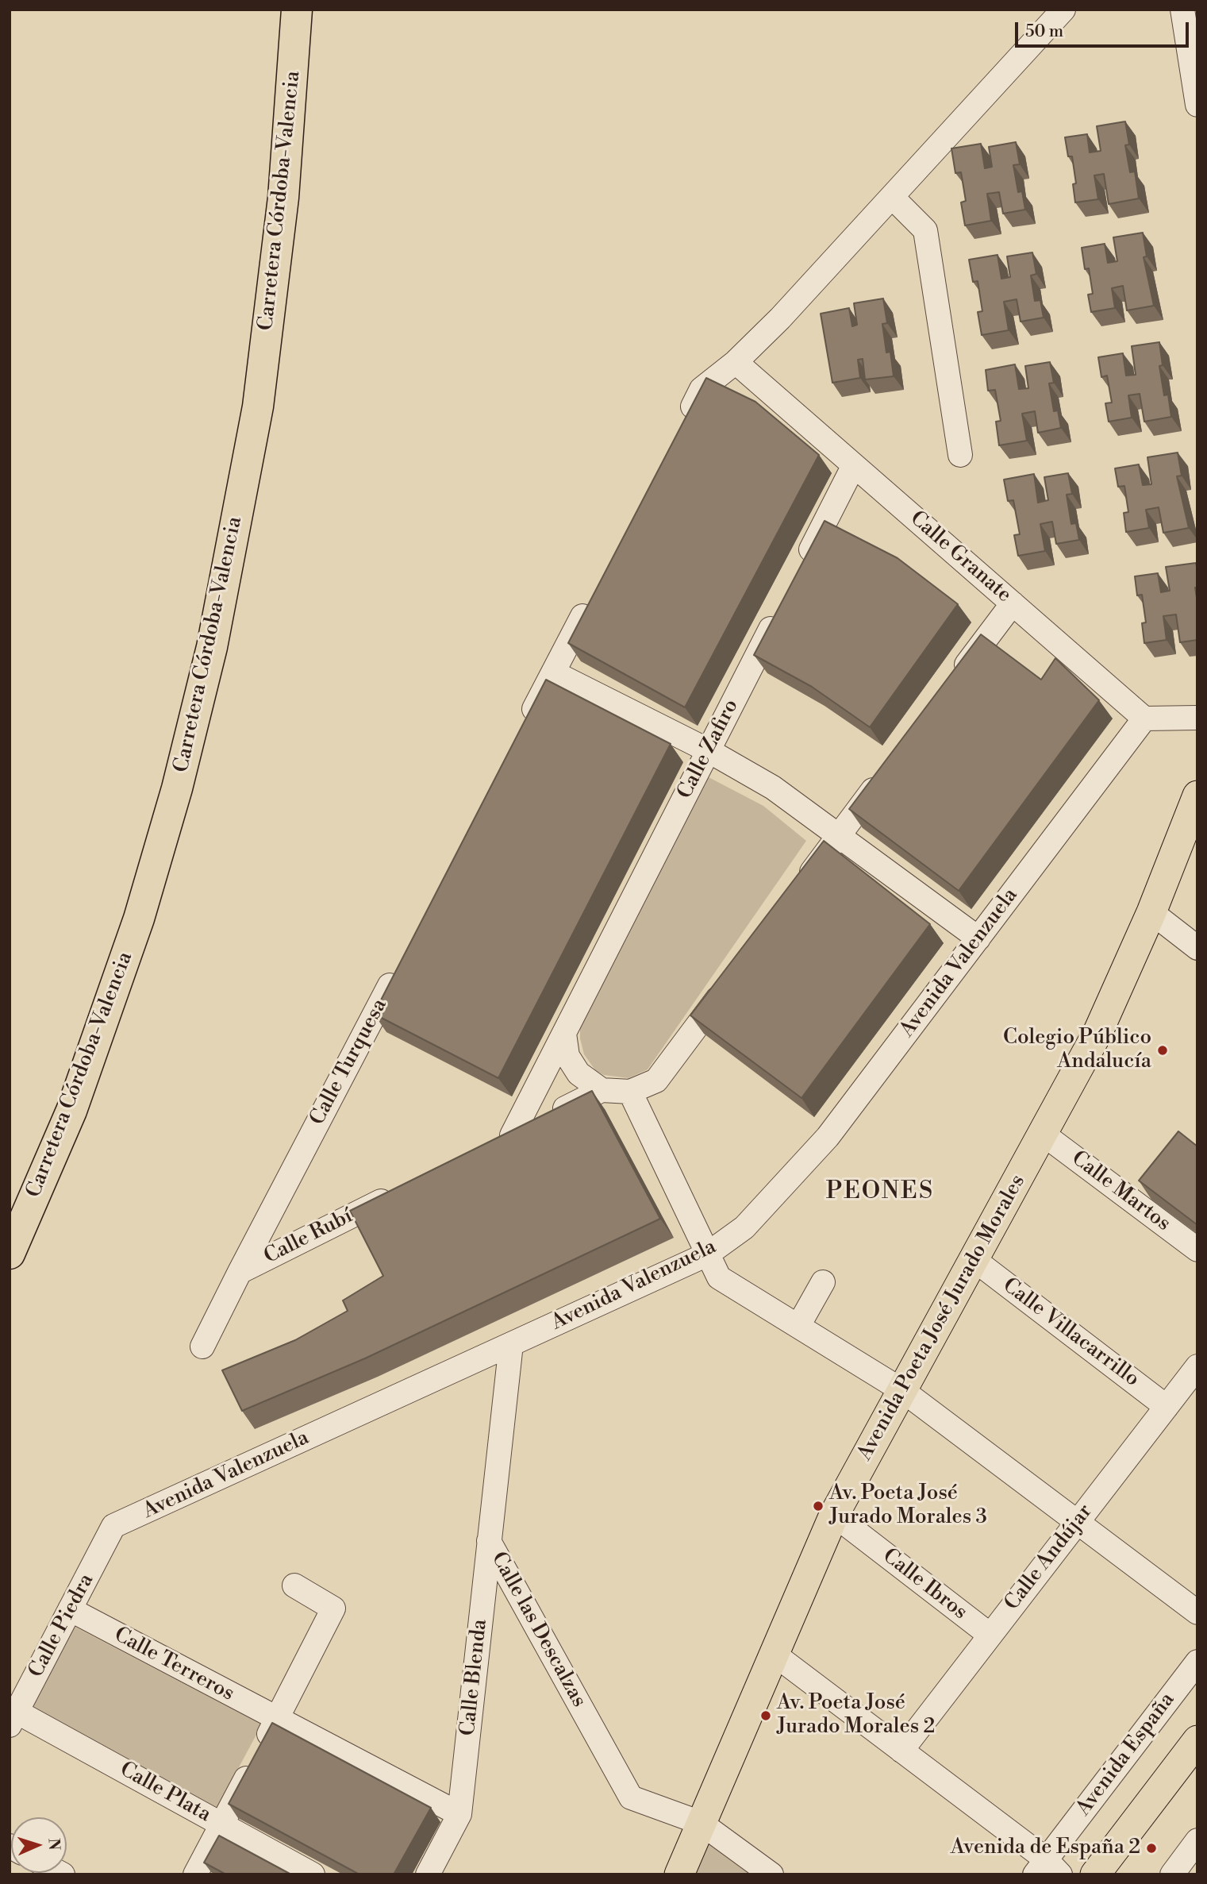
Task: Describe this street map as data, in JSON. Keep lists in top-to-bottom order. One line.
{"streets":{"highway":["Carretera Córdoba-Valencia"],"main road":["Avenida Poeta José Jurado Morales"],"street":["Calle Granate","Calle Zafiro","Avenida Valenzuela","Calle Turquesa","Calle Martos","Calle Rubí","Calle Villacarrillo","Calle Andújar","Calle Ibros","Calle Piedra","Calle las Descalzas","Calle Terreros","Calle Blenda","Avenida España","Calle Plata"]},"crossings":[["Calle Granate","Avenida Valenzuela"],["Avenida Valenzuela","Calle Piedra"],["Avenida Valenzuela","Calle las Descalzas"],["Calle Turquesa","Calle Rubí"],["Calle Martos","Avenida Poeta José Jurado Morales"],["Avenida Poeta José Jurado Morales","Calle Villacarrillo"],["Avenida Poeta José Jurado Morales","Calle Ibros"],["Avenida Poeta José Jurado Morales","Calle las Descalzas"],["Calle Villacarrillo","Calle Andújar"],["Calle Andújar","Calle Ibros"],["Calle Piedra","Calle Terreros"],["Calle Piedra","Calle Plata"],["Calle las Descalzas","Calle Blenda"],["Calle Terreros","Calle Blenda"]],"districts":["PEONES"],"places":["Colegio Público Andalucía","Av. Poeta José Jurado Morales 3","Av. Poeta José Jurado Morales 2","Avenida de España 2"],"scale_bar":"50 m","north":"right"}
